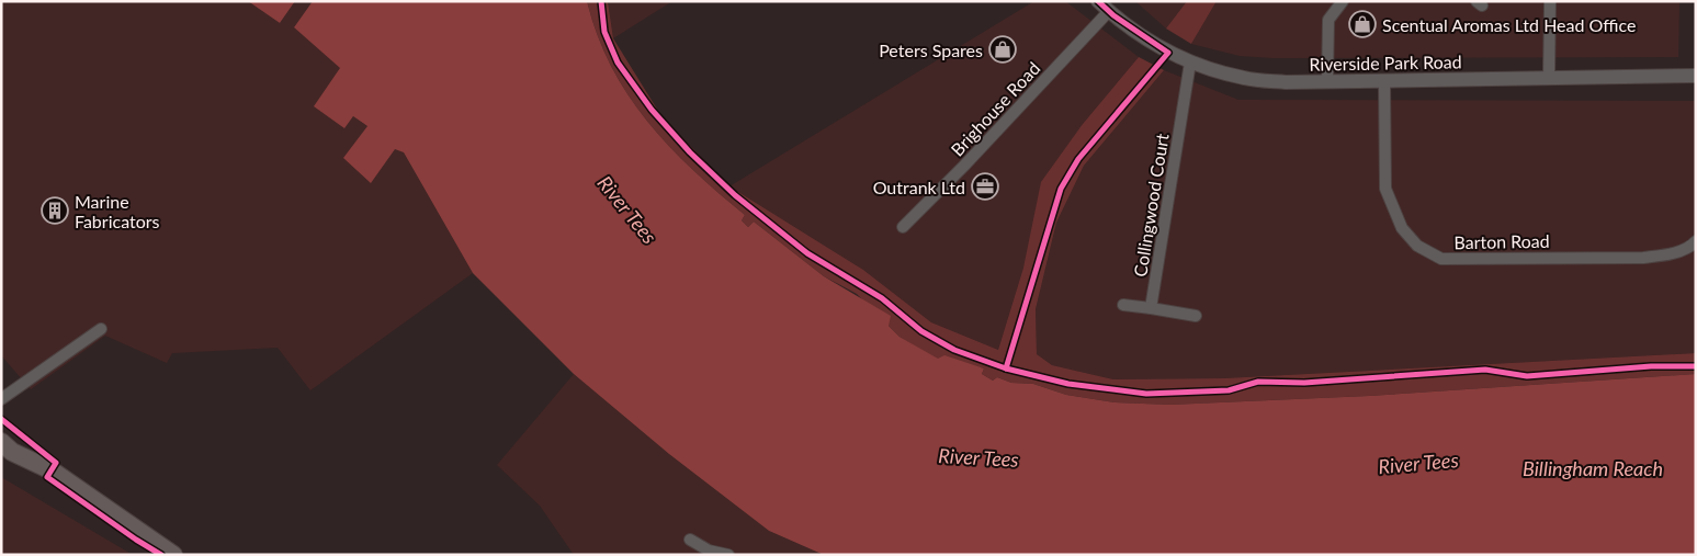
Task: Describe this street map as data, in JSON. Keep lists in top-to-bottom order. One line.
{"streets":{"street":["Riverside Park Road","Brighouse Road","Collingwood Court","Barton Road"]},"crossings":[["Riverside Park Road","Brighouse Road"],["Riverside Park Road","Collingwood Court"],["Riverside Park Road","Barton Road"]],"water":["River Tees","Billingham Reach"],"places":{"shop":["Scentual Aromas Ltd Head Office","Peters Spares"],"office":["Outrank Ltd"],"building":["Marine Fabricators"]}}
